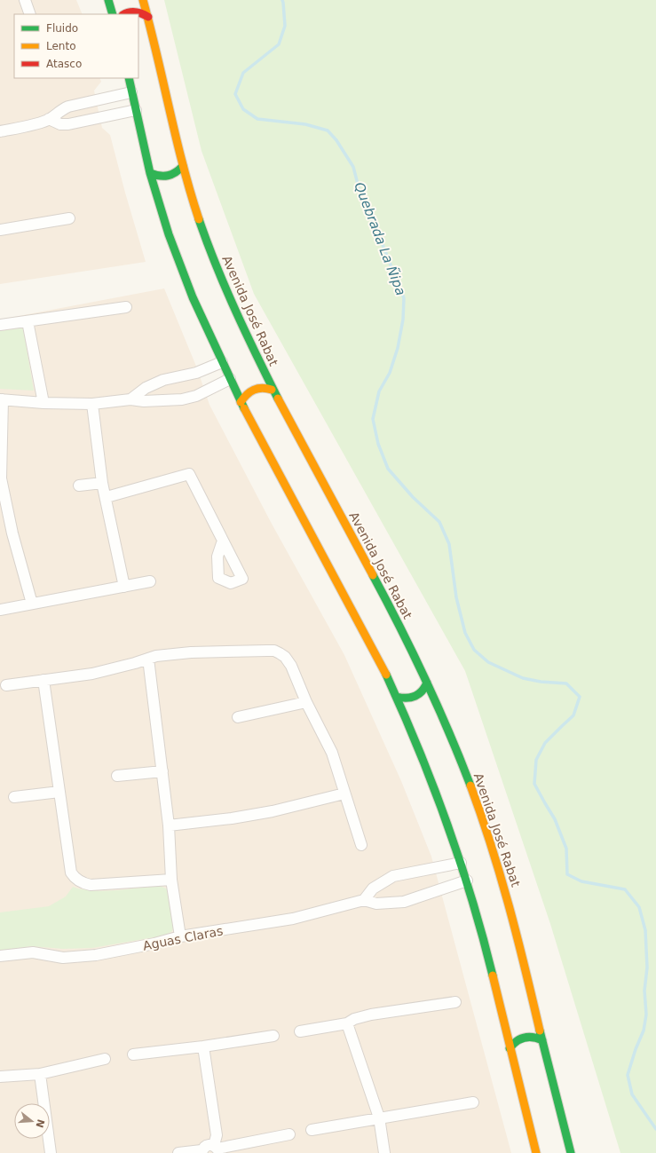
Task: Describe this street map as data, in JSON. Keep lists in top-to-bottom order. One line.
{"streets":{"street":["Avenida José Rabat","Aguas Claras"]},"water":["Quebrada La Ñipa"],"legend":["Fluido","Lento","Atasco"],"north":"right"}
